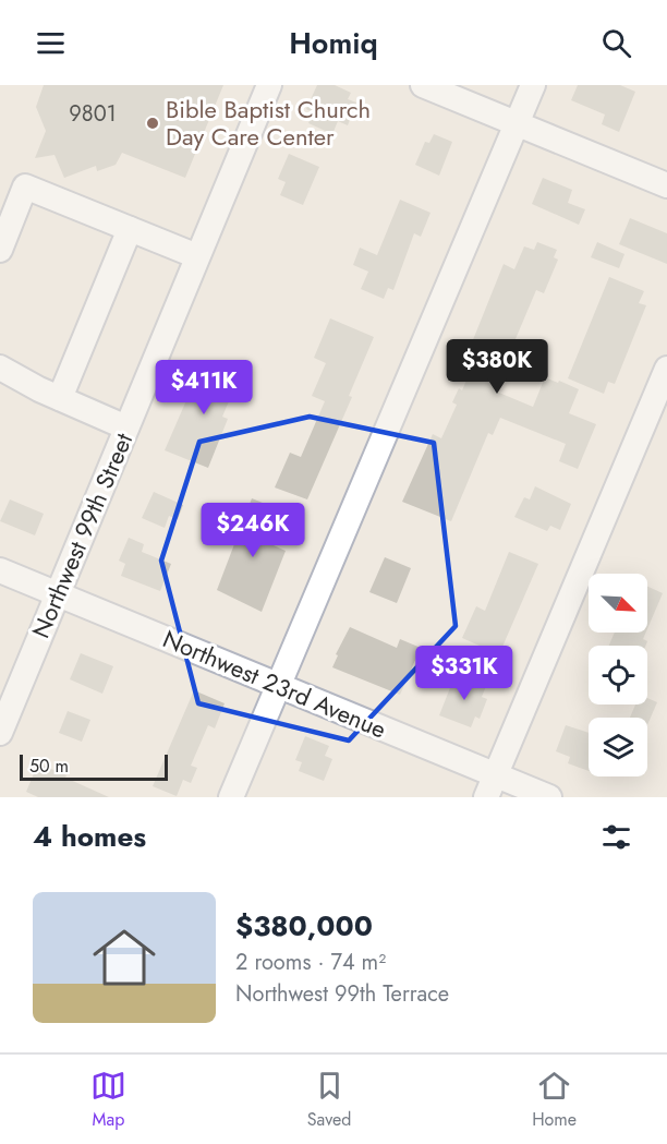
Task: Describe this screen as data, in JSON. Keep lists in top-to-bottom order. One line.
{"streets":{"street":["Northwest 99th Street","Northwest 23rd Avenue"]},"crossings":[["Northwest 99th Street","Northwest 23rd Avenue"]],"places":["Bible Baptist Church Day Care Center"],"house_numbers":["9801"],"scale_bar":"50 m","north":"bottom right","page":{"header":"Homiq","price":["$380K","$411K","$246K","$331K"],"scale":"50 m","heading":"4 homes","list":[{"name":"$380,000","note":"2 rooms · 74 m² · Northwest 99th Terrace"}],"tabs":["Map","Saved","Home"]}}
